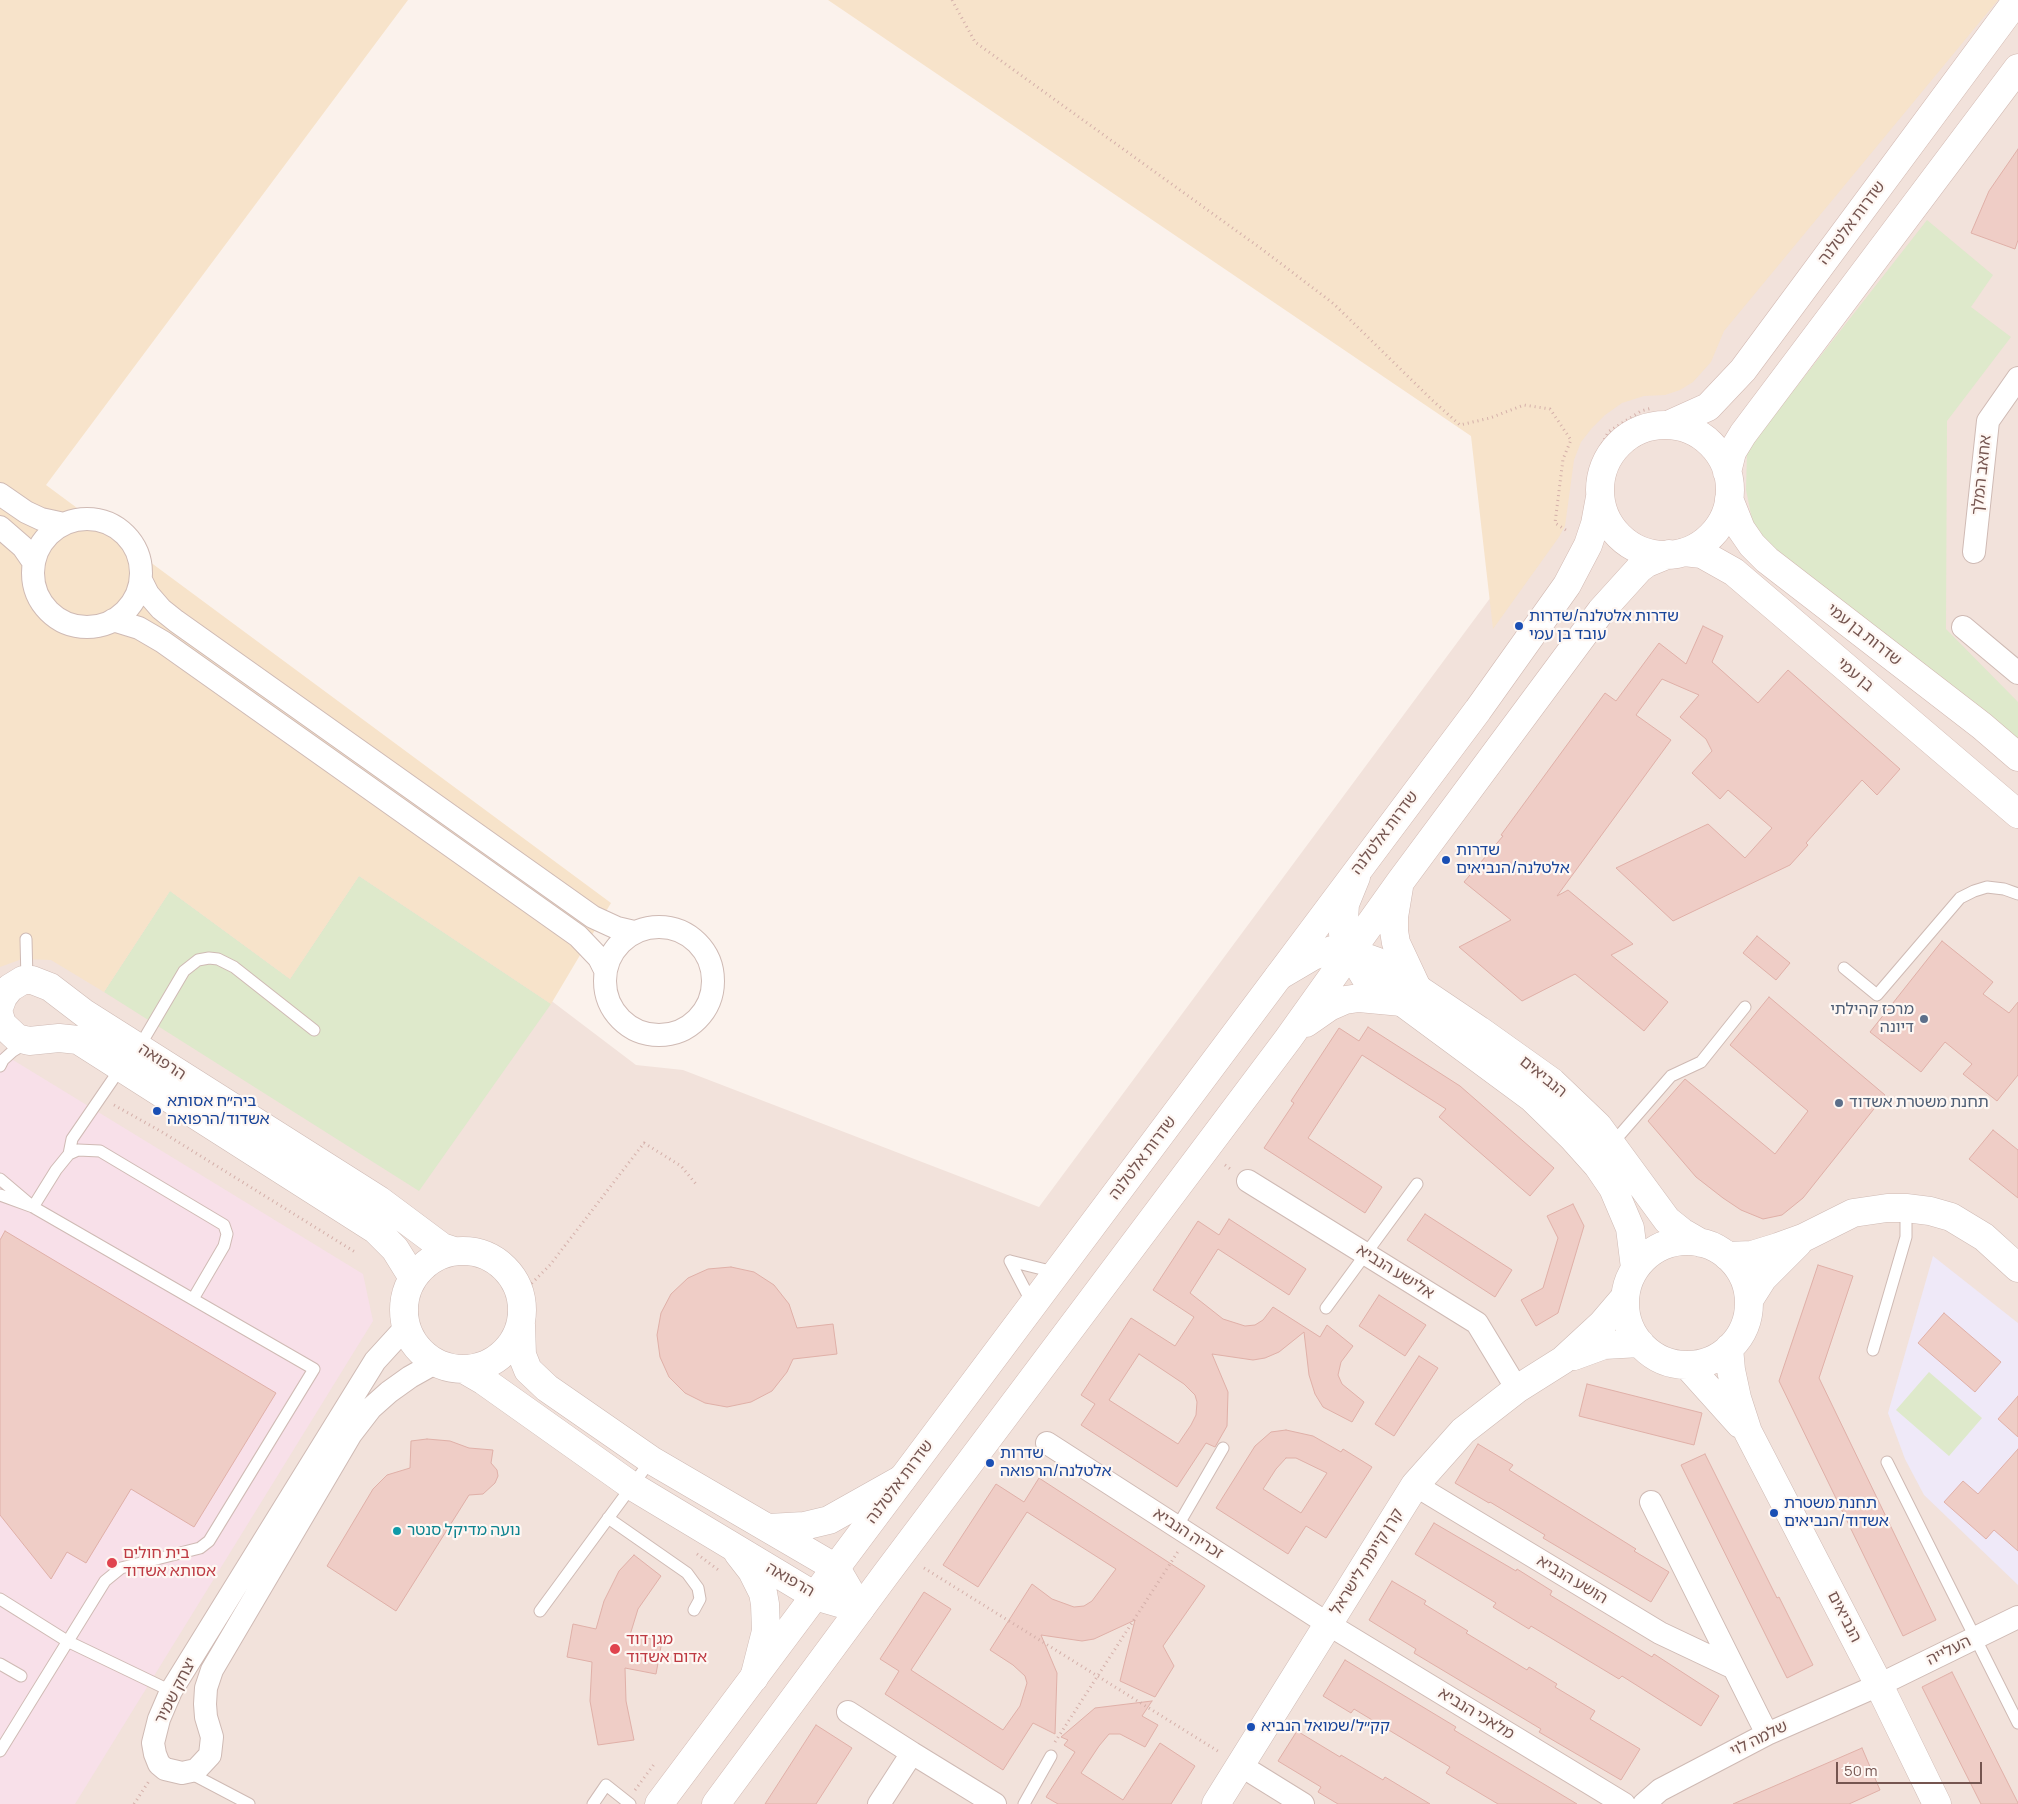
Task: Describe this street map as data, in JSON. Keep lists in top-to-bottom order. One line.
{"streets":{"street":["שדרות אלטלנה","אחאב המלך","שדרות בן עמי","בן עמי","הרפואה","הנביאים","אלישע הנביא","זכריה הנביא","קרן קיימת לישראל","הושע הנביא","העלייה","יצחק שמיר","מלאכי הנביא","שלמה לוי"]},"crossings":[["שדרות אלטלנה","שדרות בן עמי"],["שדרות אלטלנה","בן עמי"],["שדרות אלטלנה","הרפואה"],["שדרות אלטלנה","הנביאים"],["שדרות בן עמי","בן עמי"],["הרפואה","יצחק שמיר"],["הנביאים","קרן קיימת לישראל"],["הנביאים","העלייה"],["הנביאים","שלמה לוי"],["אלישע הנביא","קרן קיימת לישראל"],["זכריה הנביא","קרן קיימת לישראל"],["זכריה הנביא","מלאכי הנביא"],["קרן קיימת לישראל","הושע הנביא"],["קרן קיימת לישראל","מלאכי הנביא"],["העלייה","שלמה לוי"]],"places":["שדרות אלטלנה/שדרות עובד בן עמי","שדרות אלטלנה/הנביאים","מרכז קהילתי דיונה","תחנת משטרת אשדוד","ביה״ח אסותא אשדוד/הרפואה","שדרות אלטלנה/הרפואה","תחנת משטרת אשדוד/הנביאים","נועה מדיקל סנטר","בית חולים אסותא אשדוד","מגן דוד אדום אשדוד","קק״ל/שמואל הנביא"],"scale_bar":"50 m"}
